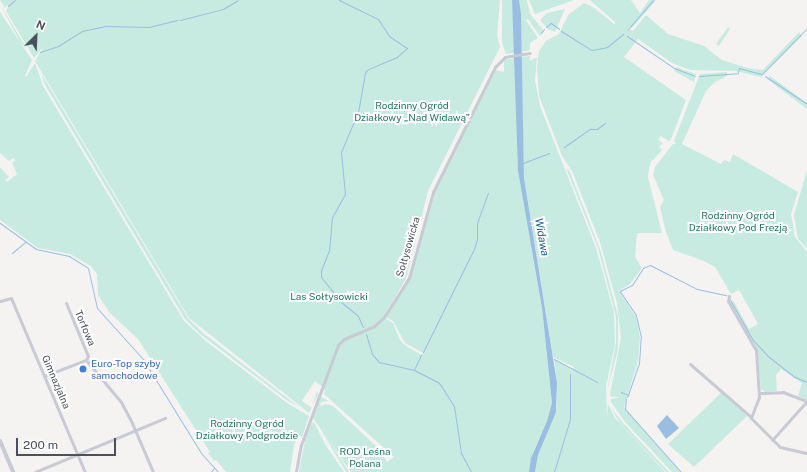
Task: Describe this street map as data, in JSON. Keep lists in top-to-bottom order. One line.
{"streets":{"street":["Sołtysowicka","Torfowa","Gimnazjalna"]},"crossings":[["Torfowa","Gimnazjalna"]],"water":["Widawa"],"parks":["Rodzinny Ogród Działkowy „Nad Widawą”","Rodzinny Ogród Działkowy Pod Frezją","Las Sołtysowicki","Rodzinny Ogród Działkowy Podgrodzie","ROD Leśna Polana"],"places":["Euro-Top szyby samochodowe"],"scale_bar":"200 m","north":"top right"}
